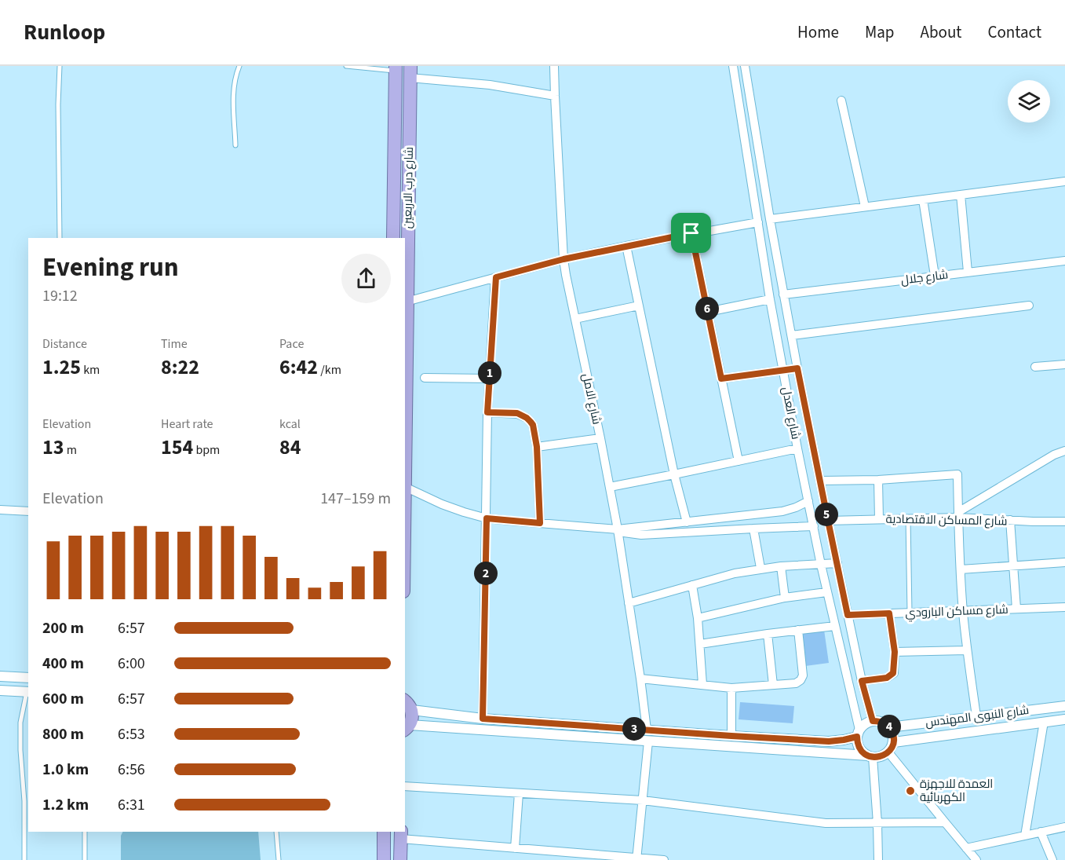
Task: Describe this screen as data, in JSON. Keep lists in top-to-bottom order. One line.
{"streets":{"highway":["شارع درب الاربعين"],"street":["شارع جلال","شارع الامل","شارع العدل","شارع المساكن الاقتصادية","شارع مساكن البارودي","شارع النبوى المهندس"]},"crossings":[["شارع جلال","شارع العدل"],["شارع العدل","شارع المساكن الاقتصادية"],["شارع العدل","شارع مساكن البارودي"],["شارع العدل","شارع النبوى المهندس"]],"places":["العمدة للاجهزة الكهربائية"],"page":{"header":"Runloop","nav":["Home","Map","About","Contact"],"heading":["Evening run","19:12"],"pins":["6","1","5","2","4","3"],"stats":[["Distance","1.25 km"],["Time","8:22"],["Pace","6:42 /km"],["Elevation","13 m"],["Heart rate","154 bpm"],["kcal","84"]],"chart":["Elevation","147–159 m"],"list":[{"name":"200 m","note":"6:57"},{"name":"400 m","note":"6:00"},{"name":"600 m","note":"6:57"},{"name":"800 m","note":"6:53"},{"name":"1.0 km","note":"6:56"},{"name":"1.2 km","note":"6:31"}]}}
